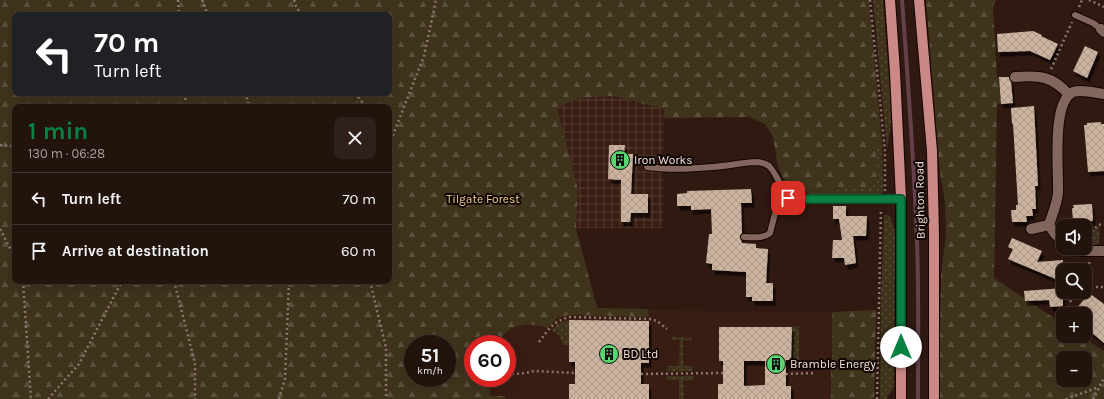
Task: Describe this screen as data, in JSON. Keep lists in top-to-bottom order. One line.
{"streets":{"main road":["Brighton Road"]},"parks":["Tilgate Forest"],"places":{"building":["Iron Works","BD Ltd","Bramble Energy"]},"page":{"turn":["70 m","Turn left"],"heading":["1 min","130 m · 06:28"],"list":[{"name":"Turn left","value":"70 m"},{"name":"Arrive at destination","value":"60 m"}],"map_buttons":["+","−"],"speed":"51 km/h","limit":"60"}}
